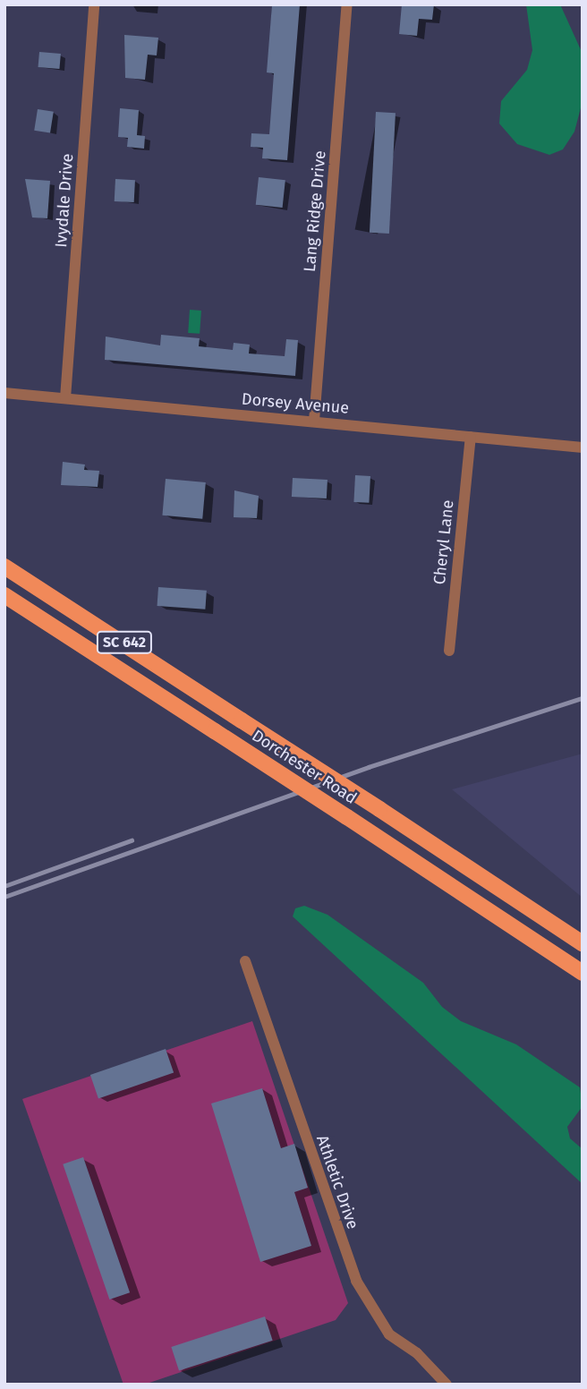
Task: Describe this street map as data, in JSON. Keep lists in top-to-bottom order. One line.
{"streets":{"main road":["SC 642","Dorchester Road"],"street":["Ivydale Drive","Lang Ridge Drive","Dorsey Avenue","Cheryl Lane","Athletic Drive"]},"crossings":[["Ivydale Drive","Dorsey Avenue"],["Lang Ridge Drive","Dorsey Avenue"],["Dorsey Avenue","Cheryl Lane"]]}
